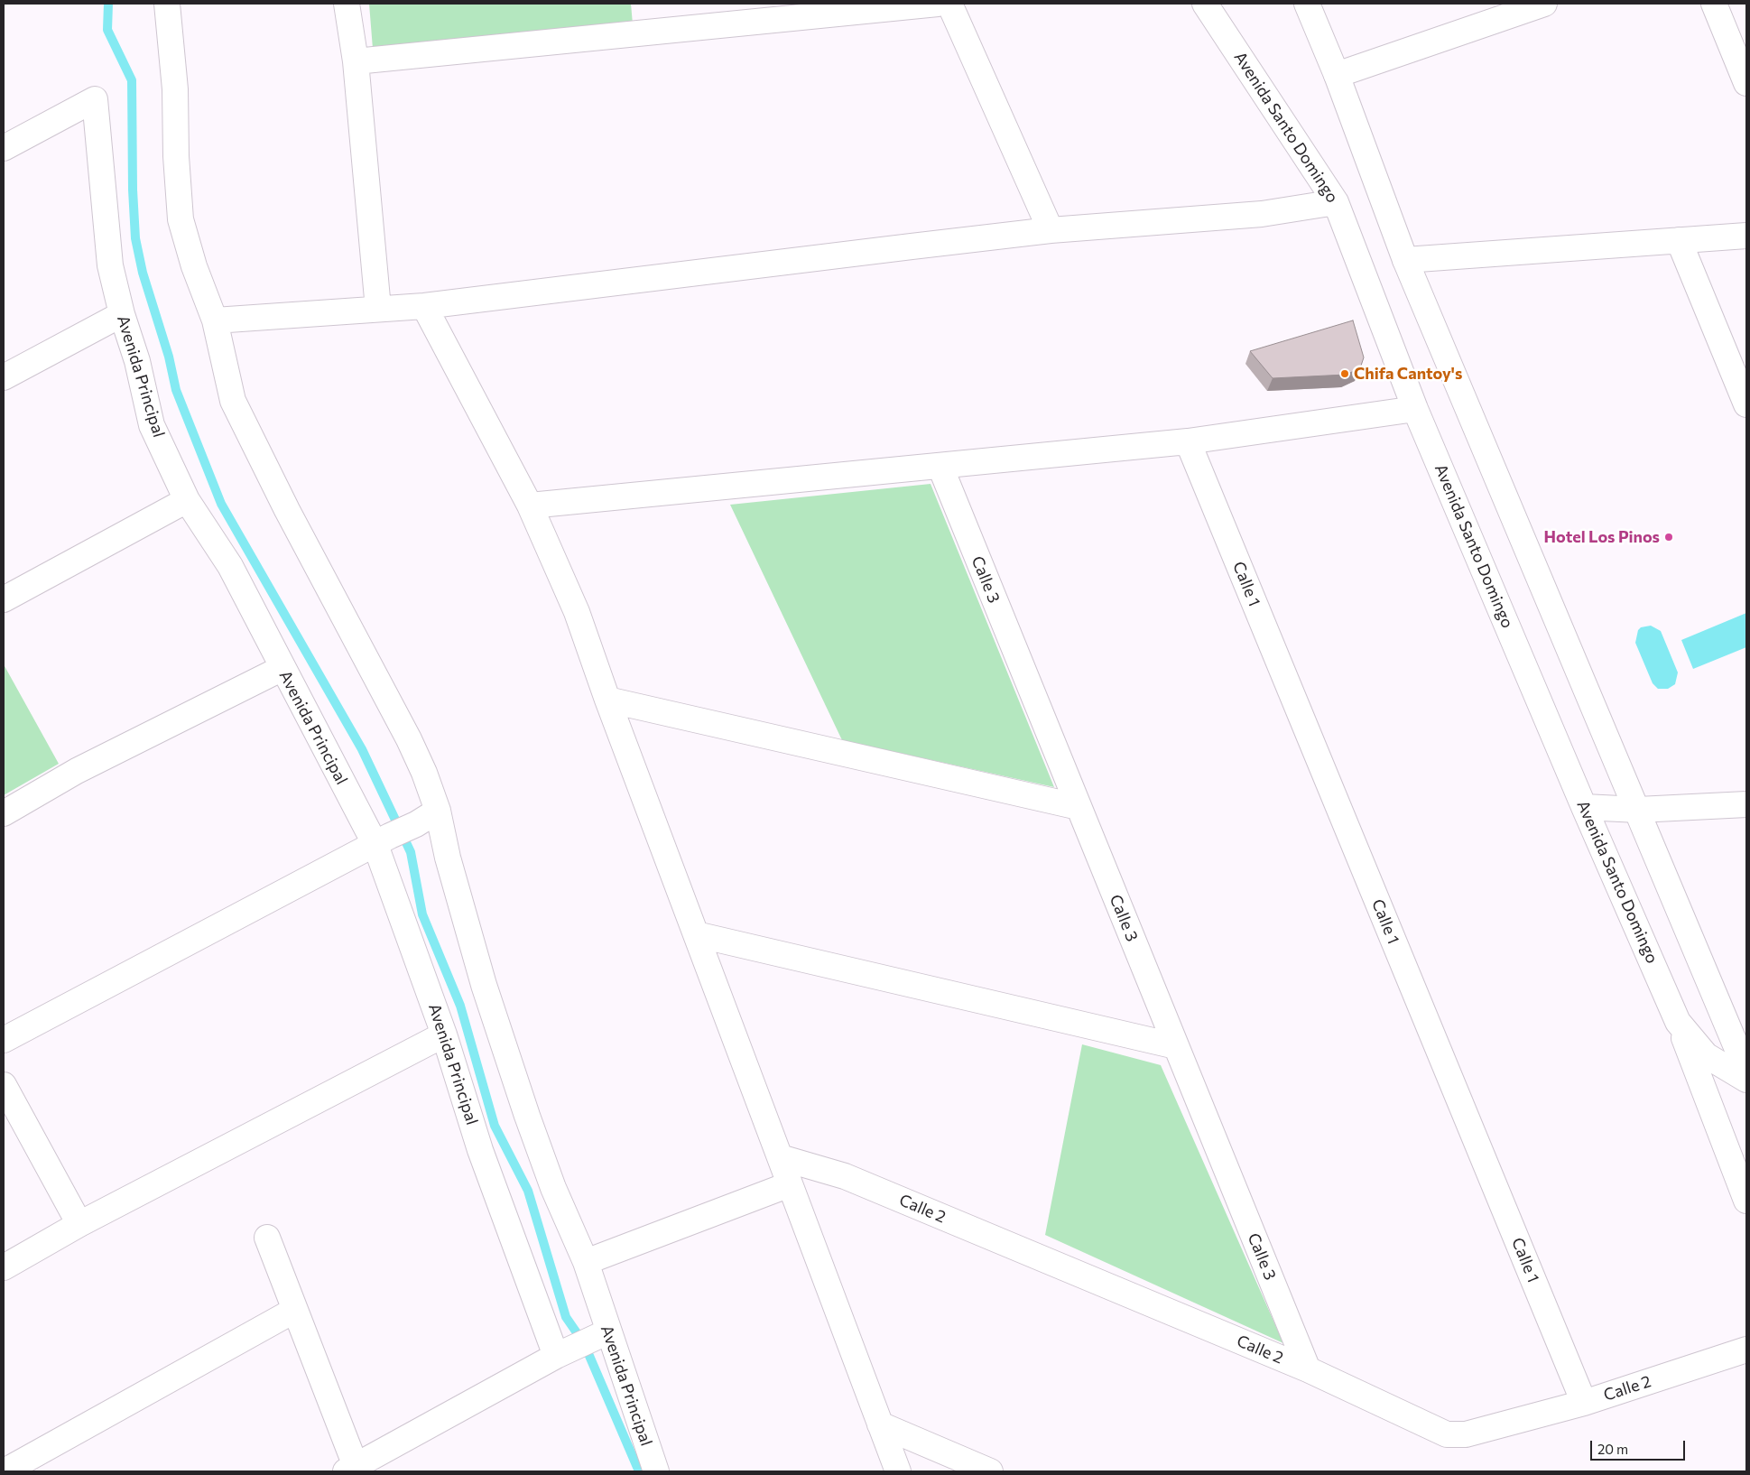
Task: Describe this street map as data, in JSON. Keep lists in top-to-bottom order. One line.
{"streets":{"street":["Avenida Santo Domingo","Avenida Principal","Calle 3","Calle 1","Calle 2"]},"crossings":[["Calle 3","Calle 2"],["Calle 1","Calle 2"]],"places":["Chifa Cantoy's","Hotel Los Pinos"],"scale_bar":"20 m"}
